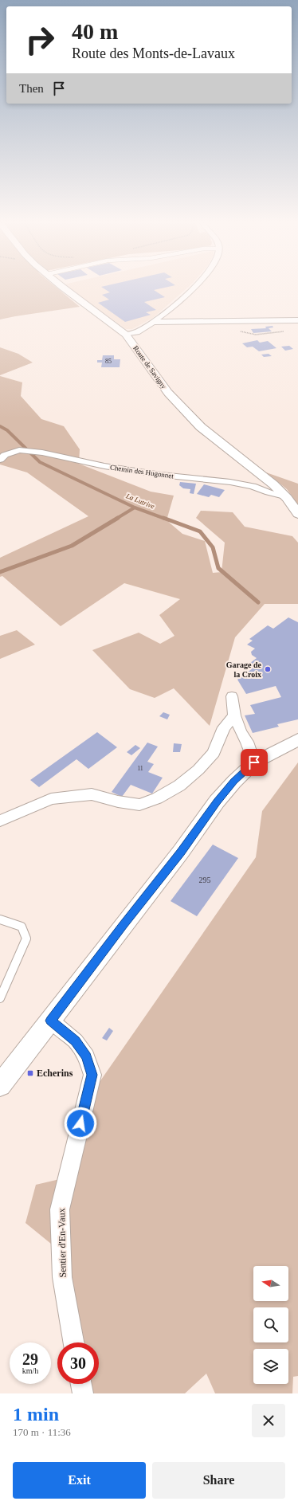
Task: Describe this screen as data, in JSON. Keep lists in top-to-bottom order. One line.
{"streets":{"street":["Route de Savigny","Chemin des Hugonnet","Sentier d'En-Vaux"]},"crossings":[["Route de Savigny","Chemin des Hugonnet"]],"water":["La Lutrive"],"places":{"other":["Garage de la Croix"],"transit":["Echerins"]},"house_numbers":["85","11","295"],"north":"left","page":{"turn":["40 m","Route des Monts-de-Lavaux"],"then":"Then","speed":"29 km/h","limit":"30","heading":["1 min","170 m · 11:36"],"buttons":["Exit","Share"]}}
